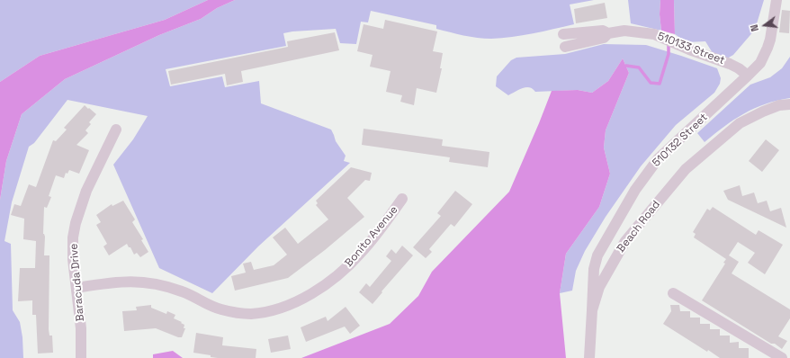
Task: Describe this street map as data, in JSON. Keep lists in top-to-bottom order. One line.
{"streets":{"street":["510133 Street","510132 Street","Beach Road","Bonito Avenue","Baracuda Drive"]},"crossings":[["510133 Street","510132 Street"],["510132 Street","Beach Road"],["Bonito Avenue","Baracuda Drive"]],"north":"left"}
